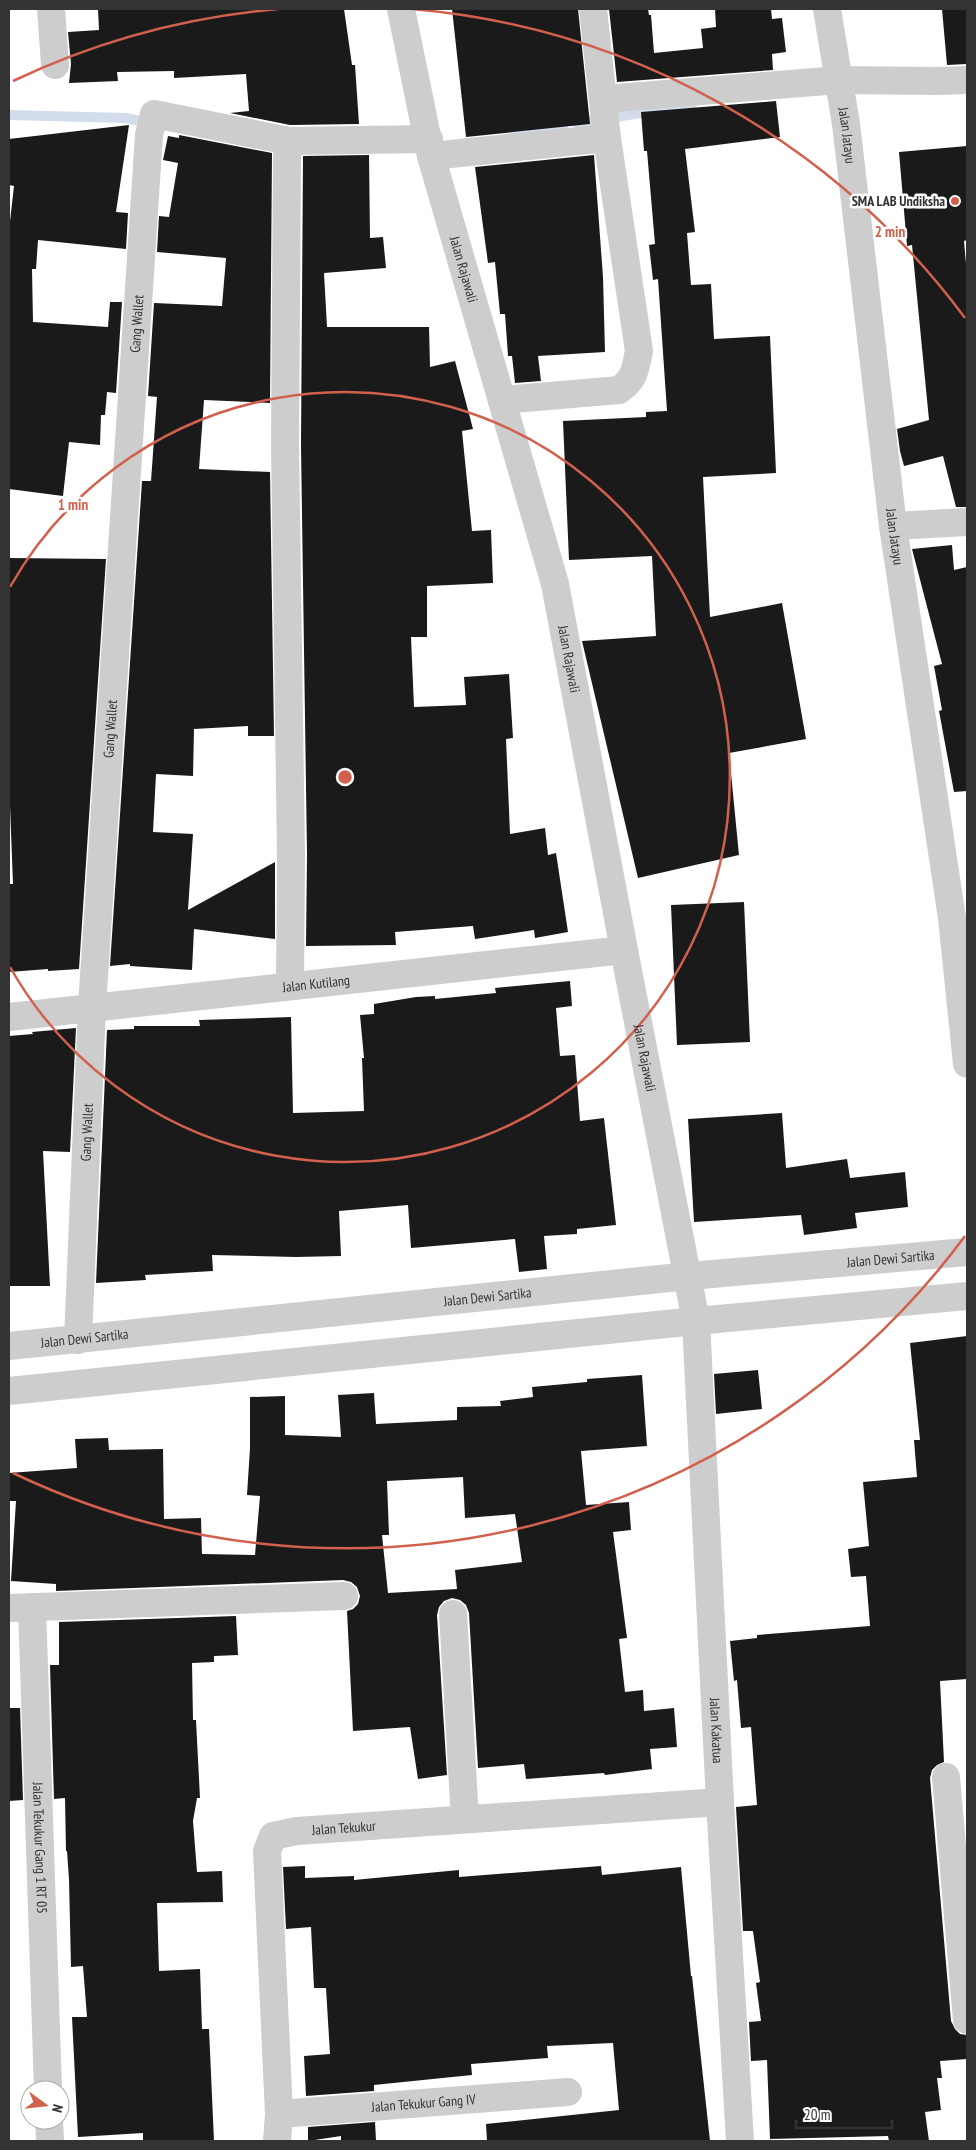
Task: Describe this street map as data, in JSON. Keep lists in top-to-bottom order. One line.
{"streets":{"street":["Jalan Jatayu","Jalan Rajawali","Gang Wallet","Jalan Kutilang","Jalan Dewi Sartika","Jalan Kakatua","Jalan Tekukur","Jalan Tekukur Gang 1 RT 05","Jalan Tekukur Gang IV"]},"crossings":[["Jalan Rajawali","Jalan Kutilang"],["Jalan Rajawali","Jalan Dewi Sartika"],["Jalan Rajawali","Jalan Kakatua"],["Gang Wallet","Jalan Kutilang"],["Gang Wallet","Jalan Dewi Sartika"],["Jalan Kakatua","Jalan Tekukur"],["Jalan Tekukur","Jalan Tekukur Gang IV"]],"places":["SMA LAB Undiksha"],"scale_bar":"20 m","north":"right","rings":["2 min","1 min"]}
